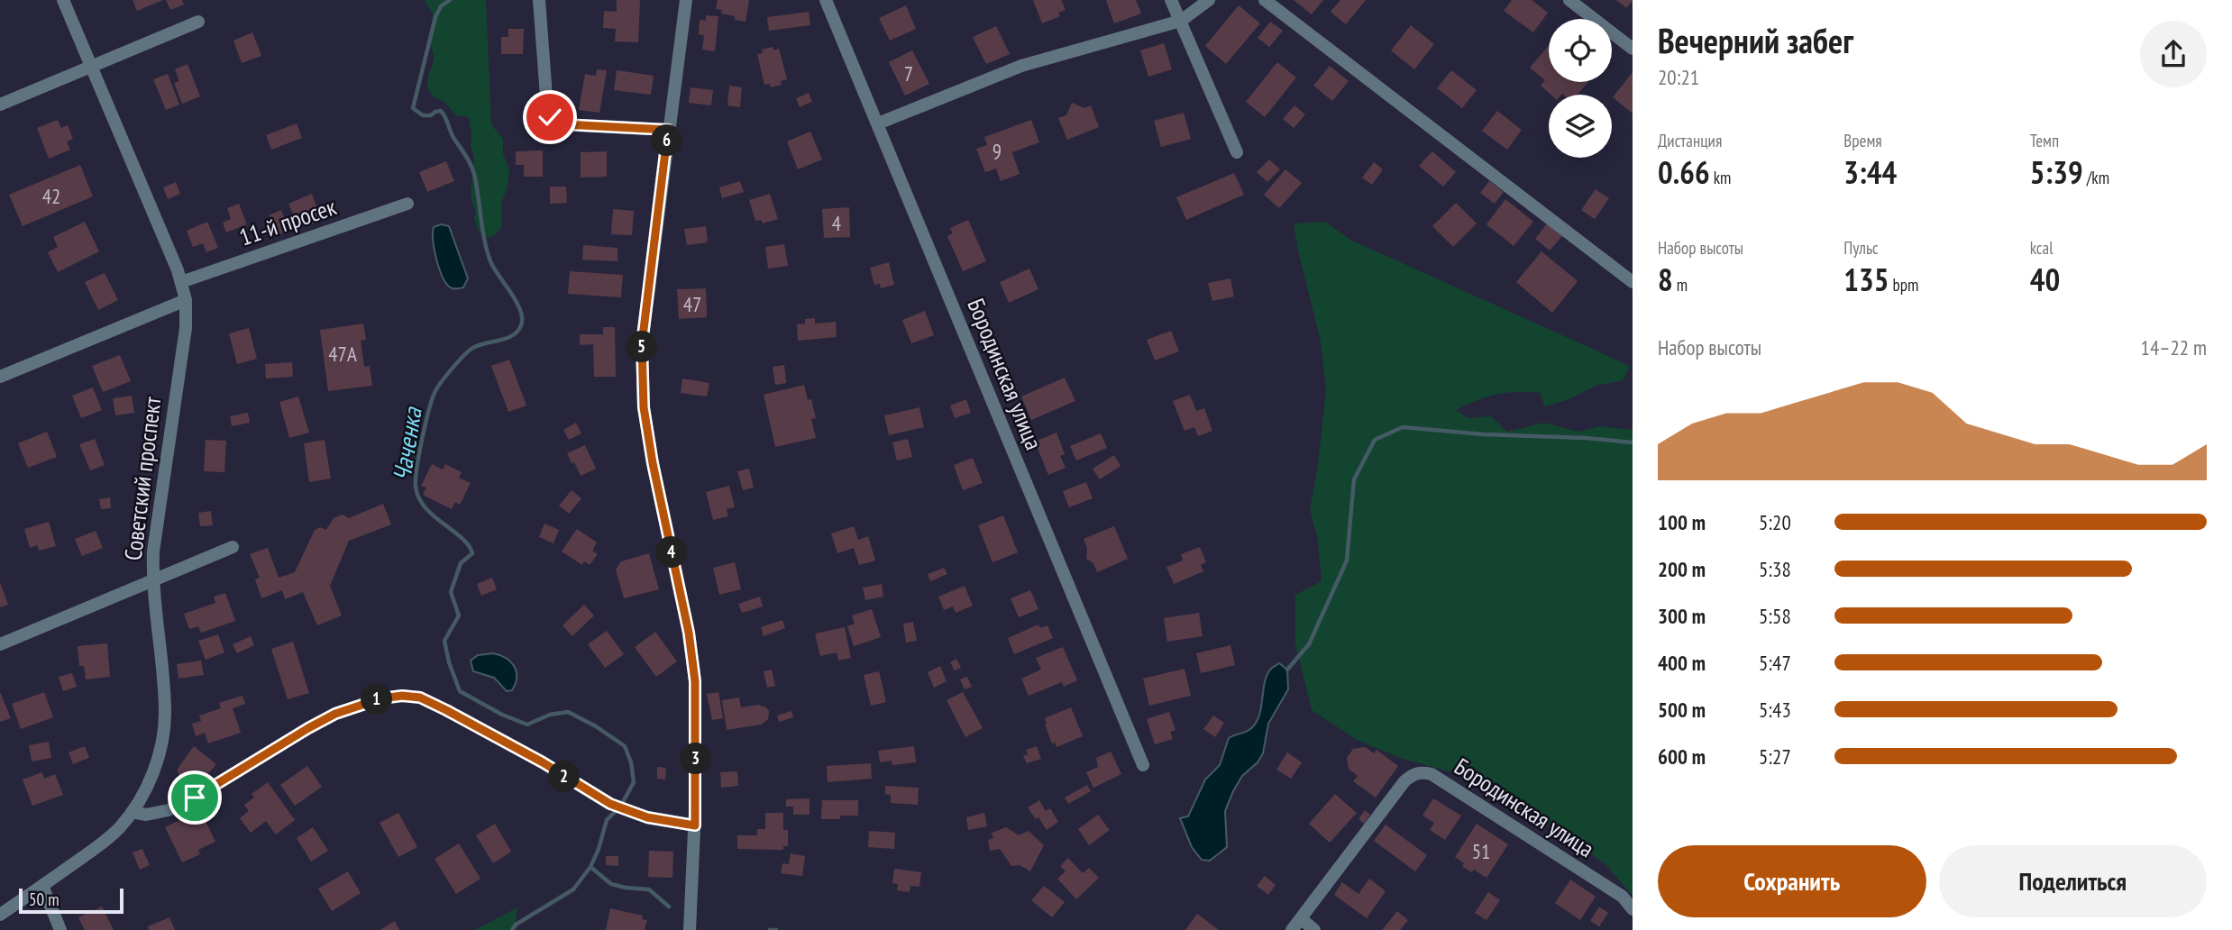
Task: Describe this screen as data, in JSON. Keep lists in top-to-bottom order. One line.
{"streets":{"street":["11-й просек","Бородинская улица","Советский проспект"]},"crossings":[["11-й просек","Советский проспект"]],"water":["Чаченка"],"house_numbers":["7","9","42","4","47","47А","51"],"scale_bar":"50 m","page":{"heading":["Вечерний забег","20:21"],"stats":[["Дистанция","0.66 km"],["Время","3:44"],["Темп","5:39 /km"],["Набор высоты","8 m"],["Пульс","135 bpm"],["kcal","40"]],"pins":["6","5","4","1","3","2"],"chart":["Набор высоты","14–22 m"],"list":[{"name":"100 m","note":"5:20"},{"name":"200 m","note":"5:38"},{"name":"300 m","note":"5:58"},{"name":"400 m","note":"5:47"},{"name":"500 m","note":"5:43"},{"name":"600 m","note":"5:27"}],"buttons":["Сохранить","Поделиться"],"scale":"50 m"}}
